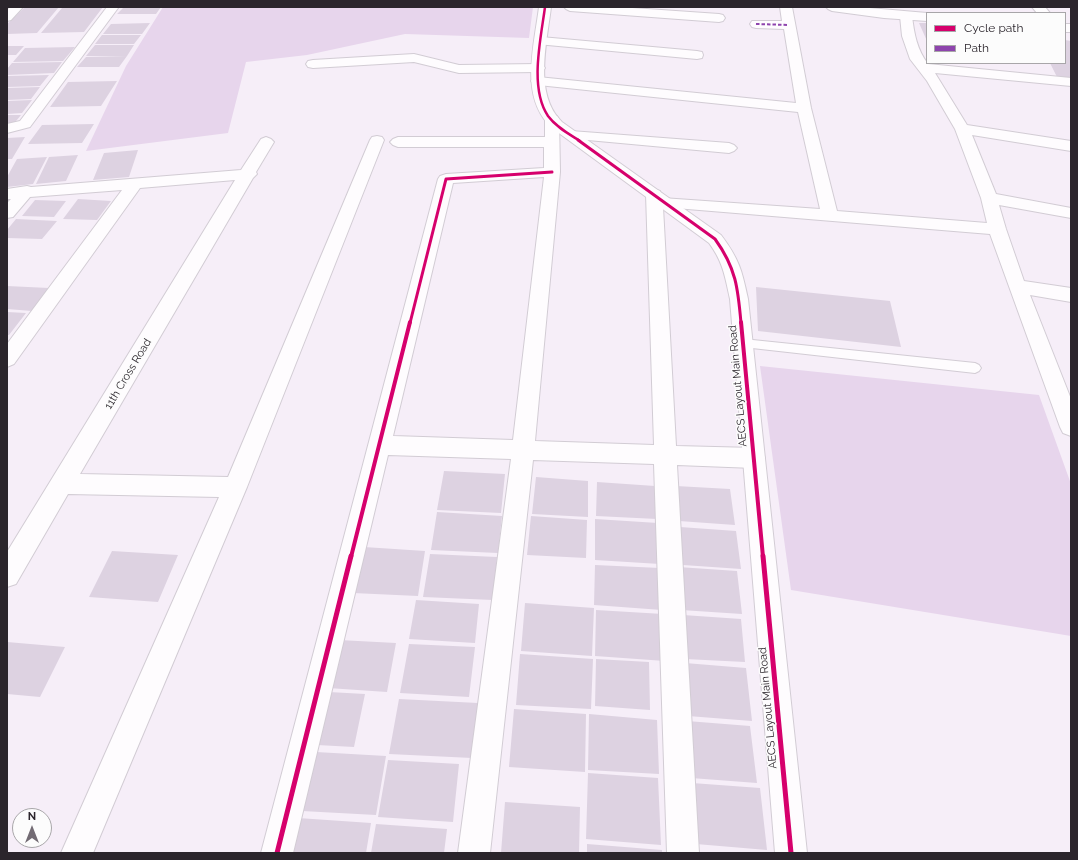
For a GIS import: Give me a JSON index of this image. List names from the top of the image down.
{
  "streets": {
    "street": ["11th Cross Road", "AECS Layout Main Road"]
  },
  "legend": ["Cycle path", "Path"],
  "north": "top"
}
